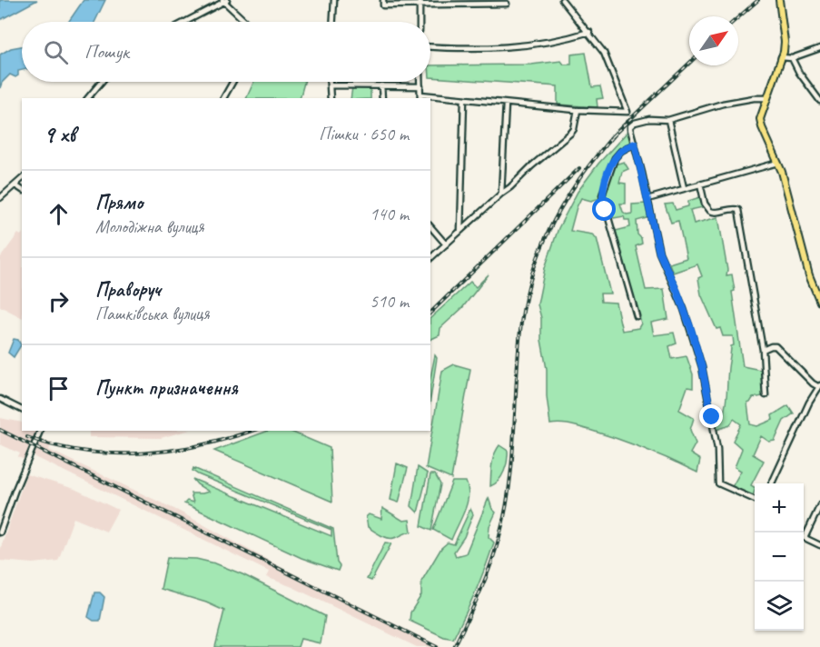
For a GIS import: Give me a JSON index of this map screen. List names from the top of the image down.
{
  "north": "top right",
  "page": {
    "search": "Пошук",
    "heading": ["9 хв", "Пішки · 650 m"],
    "list": [
      ["Прямо", "Молодіжна вулиця", "140 m"],
      ["Праворуч", "Пашківська вулиця", "510 m"],
      "Пункт призначення"
    ],
    "map_buttons": ["+", "−"]
  }
}
